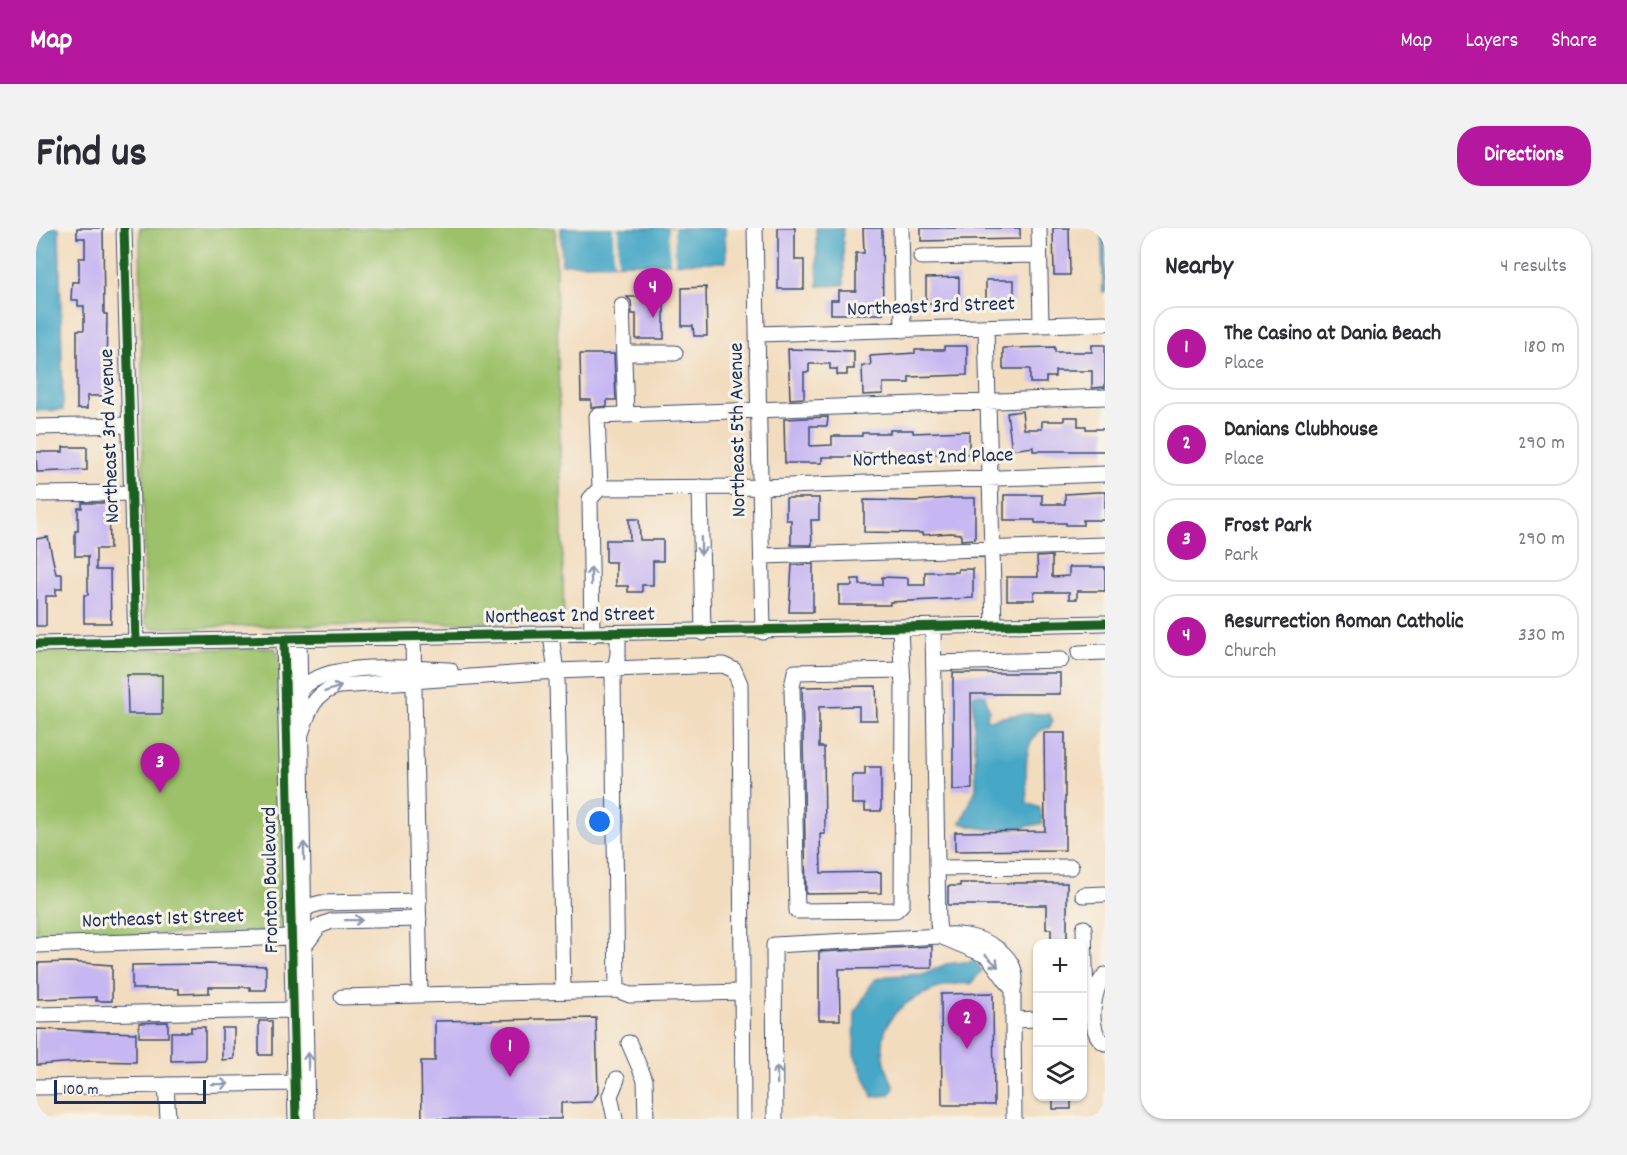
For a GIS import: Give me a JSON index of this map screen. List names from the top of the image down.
{
  "streets": {
    "street": [
      "Northeast 3rd Street",
      "Northeast 5th Avenue",
      "Northeast 3rd Avenue",
      "Northeast 2nd Place",
      "Northeast 2nd Street",
      "Fronton Boulevard",
      "Northeast 1st Street"
    ]
  },
  "crossings": [
    ["Northeast 3rd Street", "Northeast 5th Avenue"],
    ["Northeast 5th Avenue", "Northeast 2nd Place"],
    ["Northeast 5th Avenue", "Northeast 2nd Street"],
    ["Northeast 3rd Avenue", "Northeast 2nd Street"],
    ["Northeast 2nd Street", "Fronton Boulevard"],
    ["Fronton Boulevard", "Northeast 1st Street"]
  ],
  "scale_bar": "100 m",
  "page": {
    "header": "Map",
    "nav": ["Map", "Layers", "Share"],
    "title": "Find us",
    "buttons": "Directions",
    "heading": ["Nearby", "4 results"],
    "pins": [
      "4",
      "3",
      "2",
      "1"
    ],
    "list": [
      {
        "mark": "1",
        "name": "The Casino at Dania Beach",
        "note": "Place",
        "value": "180 m"
      },
      {
        "mark": "2",
        "name": "Danians Clubhouse",
        "note": "Place",
        "value": "290 m"
      },
      {
        "mark": "3",
        "name": "Frost Park",
        "note": "Park",
        "value": "290 m"
      },
      {
        "mark": "4",
        "name": "Resurrection Roman Catholic",
        "note": "Church",
        "value": "330 m"
      }
    ],
    "map_buttons": ["+", "−"],
    "scale": "100 m"
  }
}
